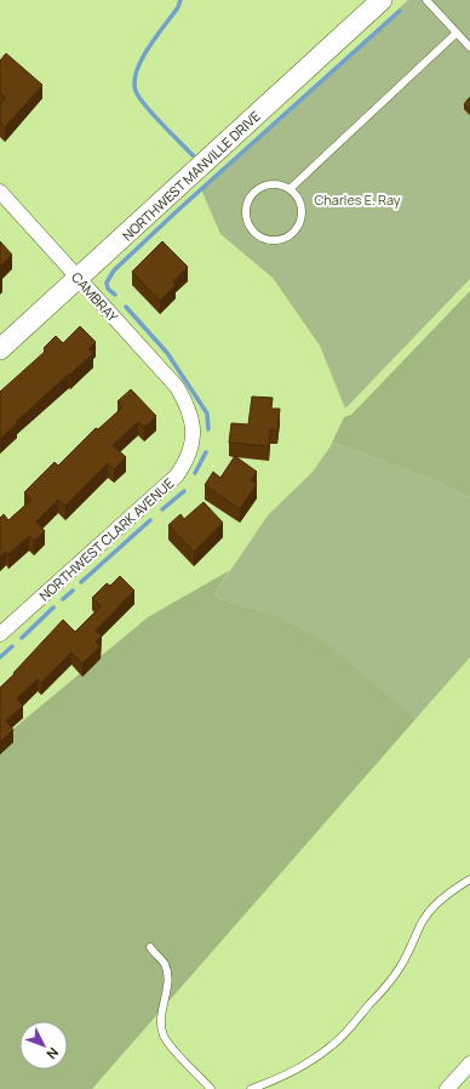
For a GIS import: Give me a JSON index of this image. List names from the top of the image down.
{
  "streets": {
    "street": ["NORTHWEST MANVILLE DRIVE", "CAMBRAY", "NORTHWEST CLARK AVENUE"]
  },
  "crossings": [
    ["NORTHWEST MANVILLE DRIVE", "CAMBRAY"],
    ["CAMBRAY", "NORTHWEST CLARK AVENUE"]
  ],
  "parks": ["Charles E. Ray"],
  "north": "bottom right"
}
